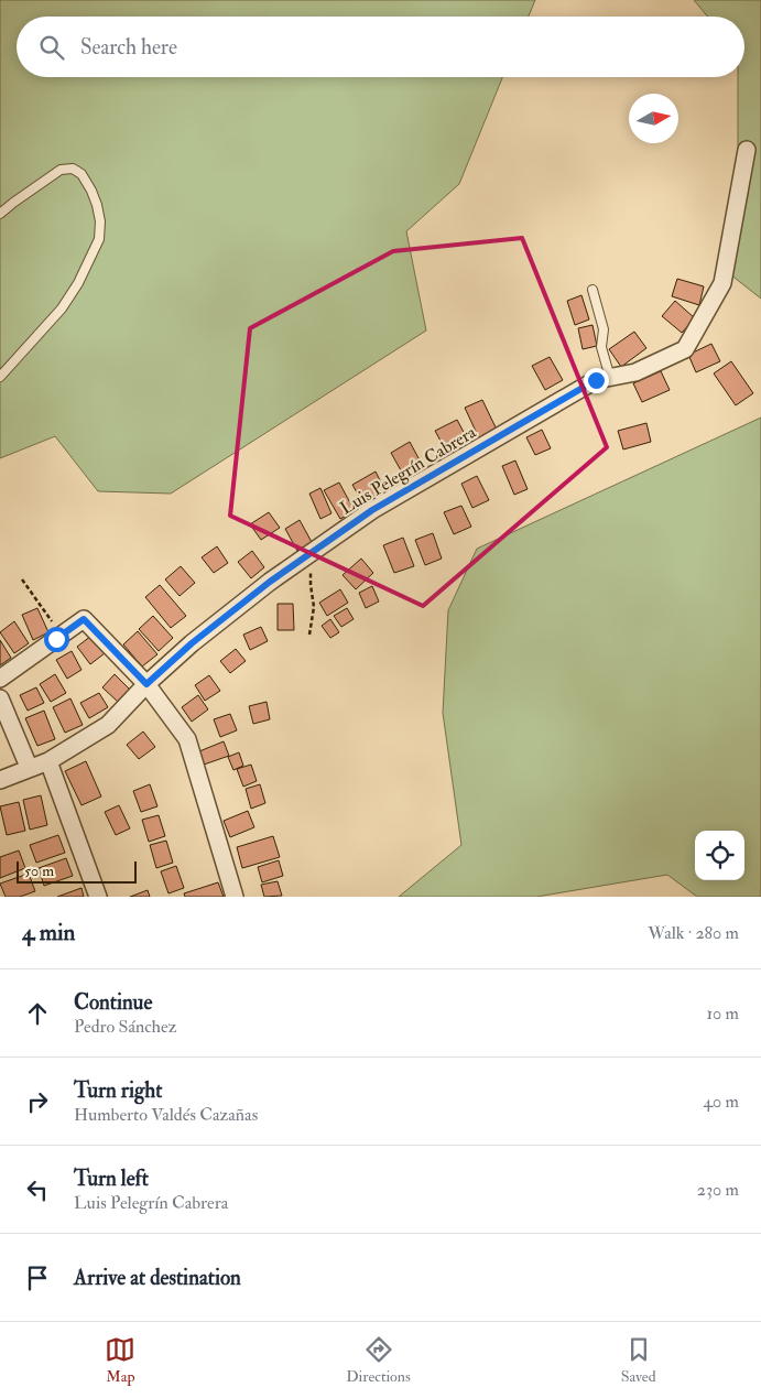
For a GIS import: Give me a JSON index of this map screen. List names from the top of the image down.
{
  "streets": {
    "street": ["Luis Pelegrín Cabrera"]
  },
  "scale_bar": "50 m",
  "north": "right",
  "page": {
    "search": "Search here",
    "scale": "50 m",
    "heading": ["4 min", "Walk · 280 m"],
    "list": [
      ["Continue", "Pedro Sánchez", "10 m"],
      ["Turn right", "Humberto Valdés Cazañas", "40 m"],
      ["Turn left", "Luis Pelegrín Cabrera", "230 m"],
      "Arrive at destination"
    ],
    "nav": ["Map", "Directions", "Saved"]
  }
}
